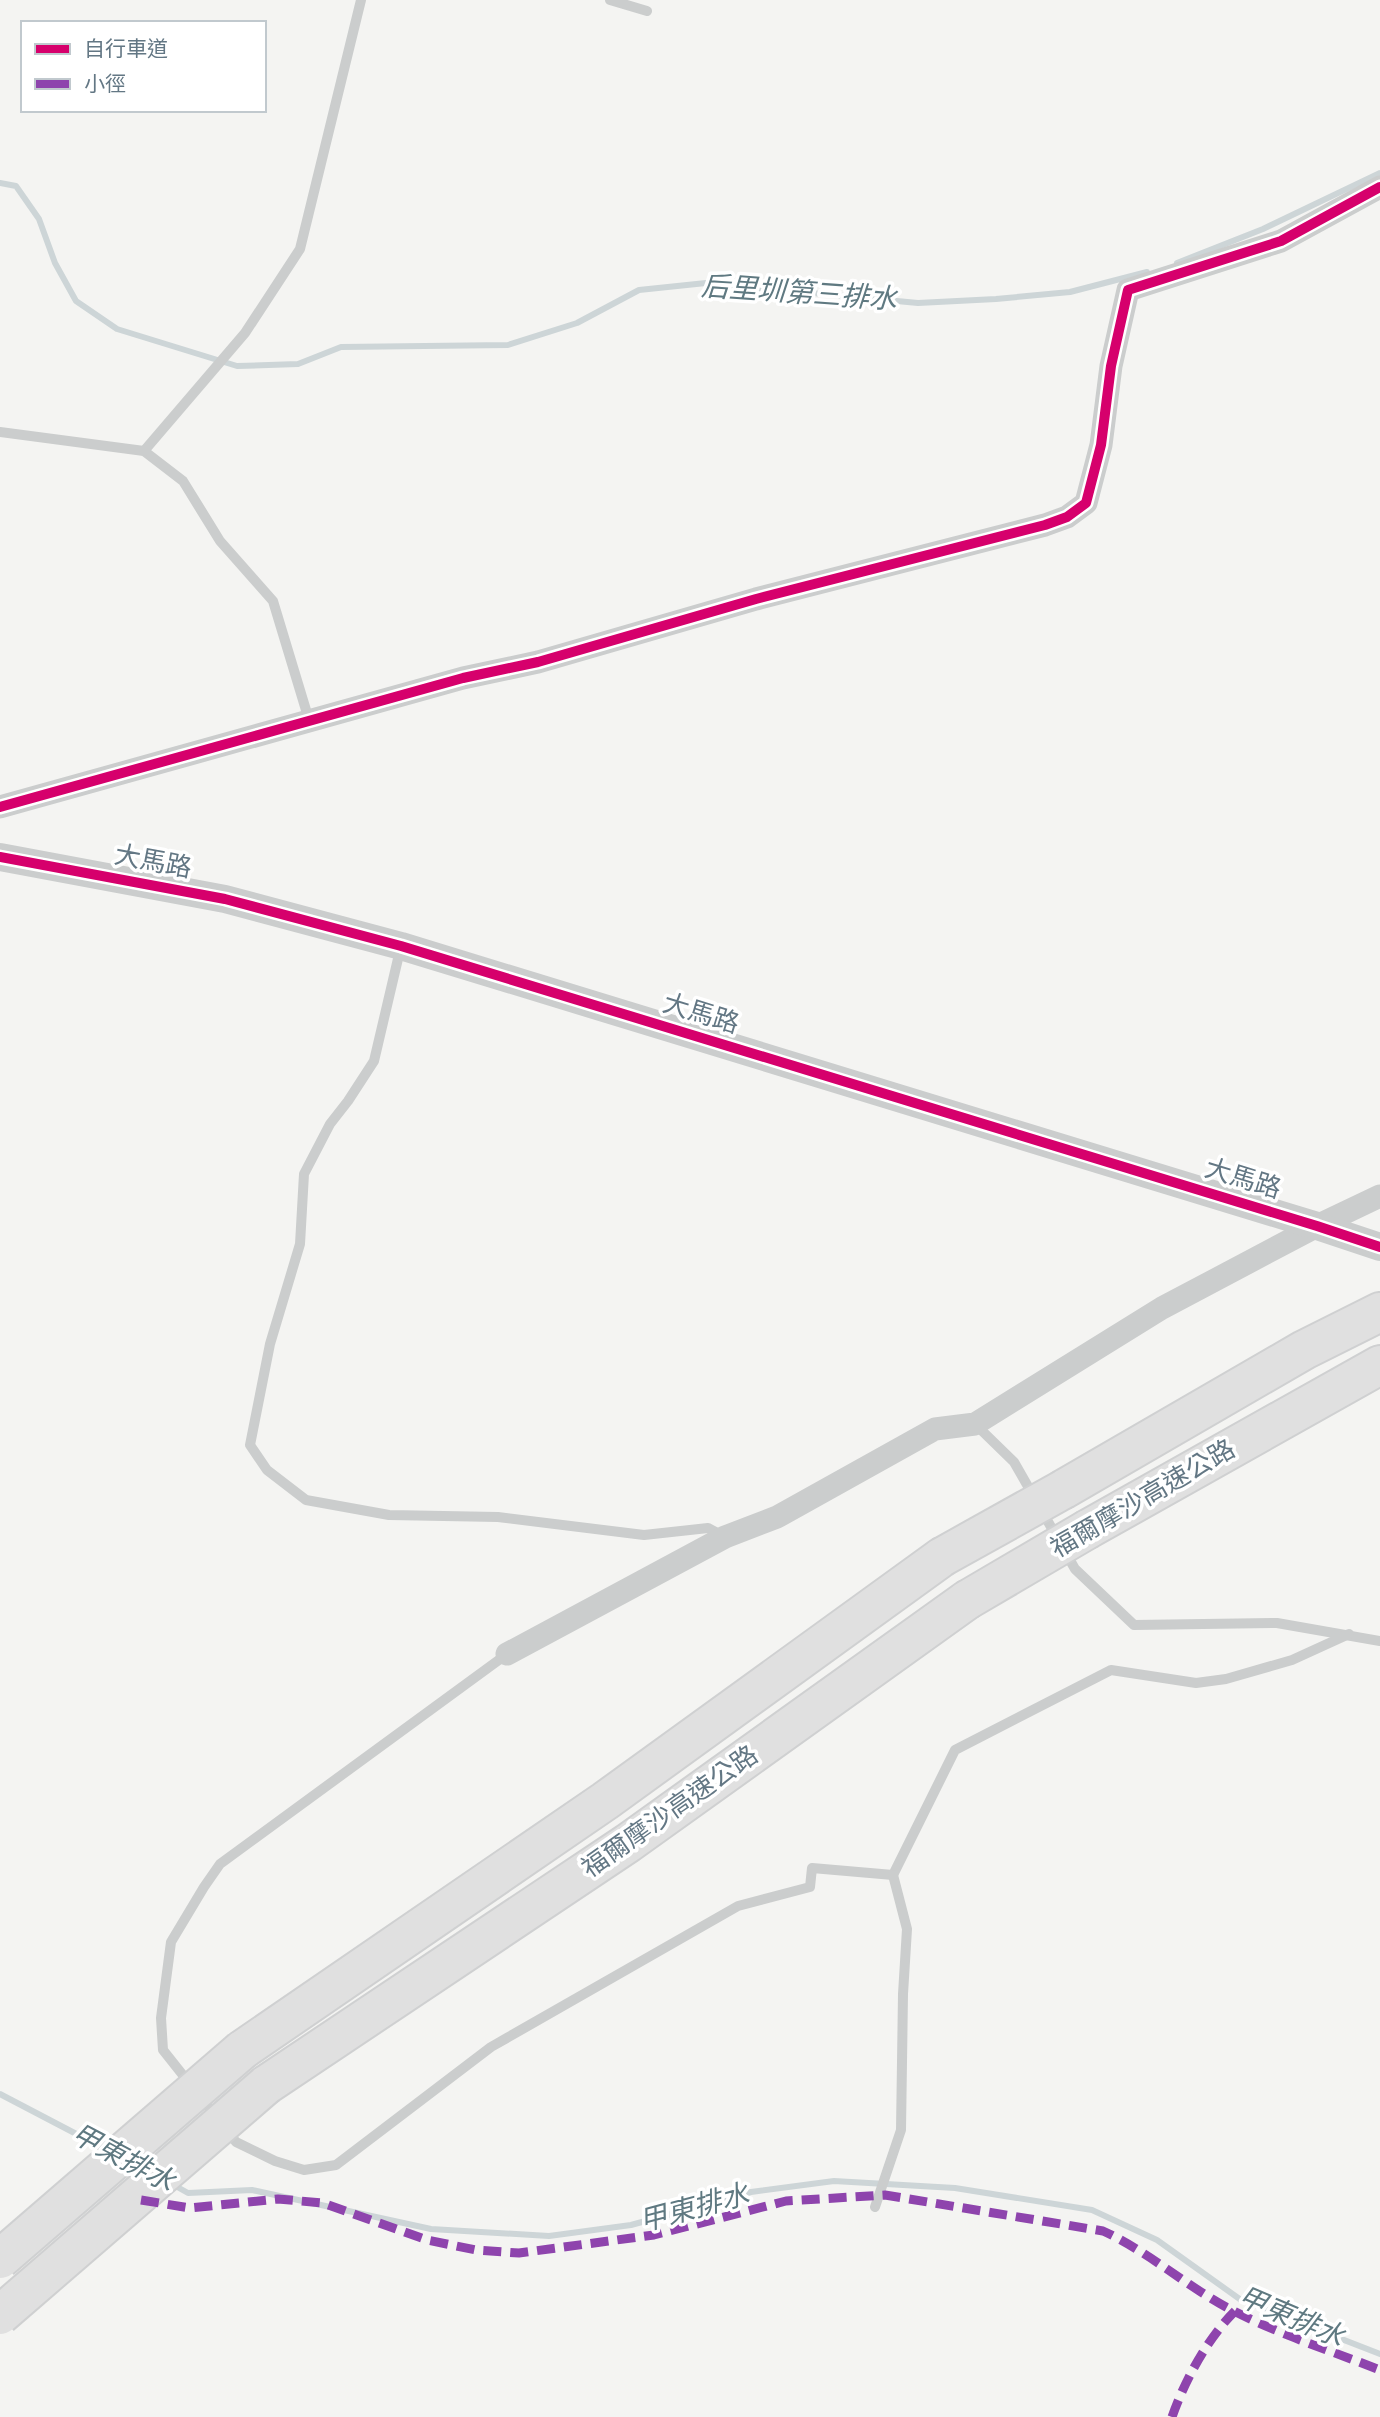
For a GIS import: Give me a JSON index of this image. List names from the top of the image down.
{
  "streets": {
    "highway": ["福爾摩沙高速公路"],
    "street": ["大馬路"]
  },
  "water": ["后里圳第三排水", "甲東排水"],
  "legend": ["自行車道", "小徑"]
}
